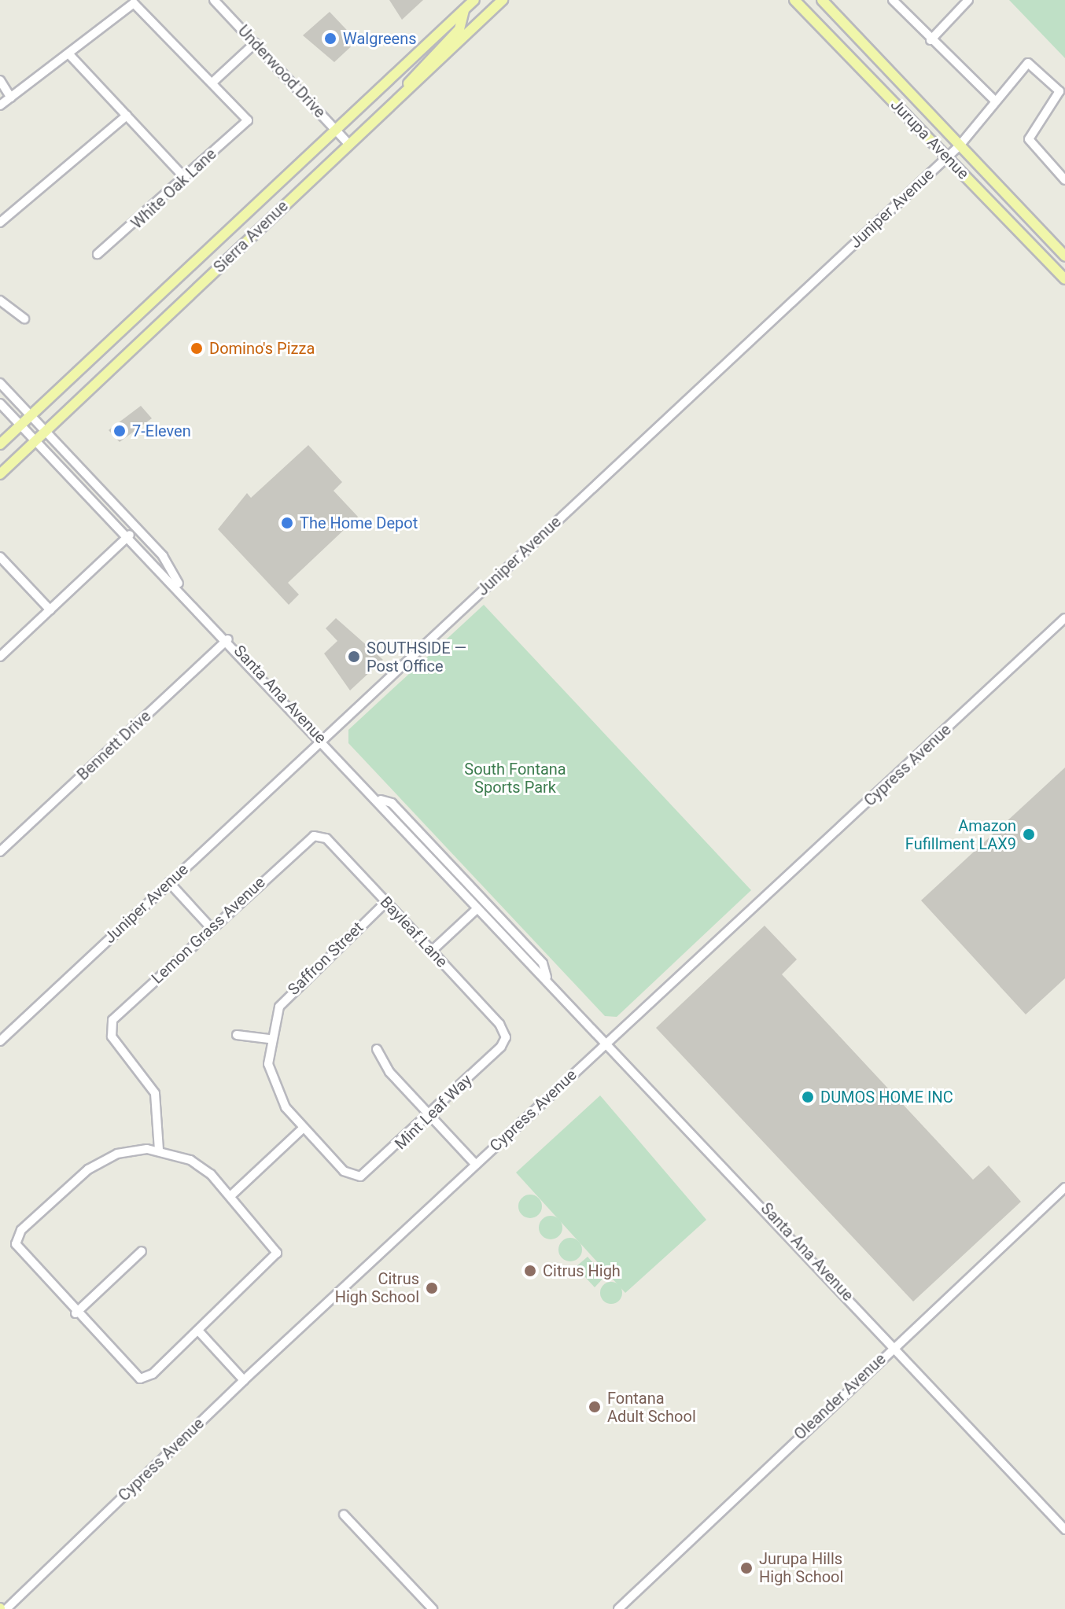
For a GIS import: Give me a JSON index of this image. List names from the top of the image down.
{
  "streets": {
    "main road": ["Jurupa Avenue", "Sierra Avenue"],
    "street": [
      "Underwood Drive",
      "White Oak Lane",
      "Juniper Avenue",
      "Santa Ana Avenue",
      "Bennett Drive",
      "Cypress Avenue",
      "Lemon Grass Avenue",
      "Bayleaf Lane",
      "Saffron Street",
      "Mint Leaf Way",
      "Oleander Avenue"
    ]
  },
  "crossings": [
    ["Underwood Drive", "Sierra Avenue"],
    ["Jurupa Avenue", "Juniper Avenue"],
    ["Juniper Avenue", "Santa Ana Avenue"],
    ["Sierra Avenue", "Santa Ana Avenue"],
    ["Santa Ana Avenue", "Bennett Drive"],
    ["Santa Ana Avenue", "Cypress Avenue"],
    ["Santa Ana Avenue", "Oleander Avenue"],
    ["Lemon Grass Avenue", "Bayleaf Lane"],
    ["Bayleaf Lane", "Saffron Street"],
    ["Bayleaf Lane", "Mint Leaf Way"],
    ["Saffron Street", "Mint Leaf Way"]
  ],
  "parks": ["South Fontana Sports Park"],
  "places": [
    "Walgreens",
    "Domino's Pizza",
    "7-Eleven",
    "The Home Depot",
    "SOUTHSIDE — Post Office",
    "Amazon Fufillment LAX9",
    "DUMOS HOME INC",
    "Citrus High",
    "Citrus High School",
    "Fontana Adult School",
    "Jurupa Hills High School"
  ]
}
